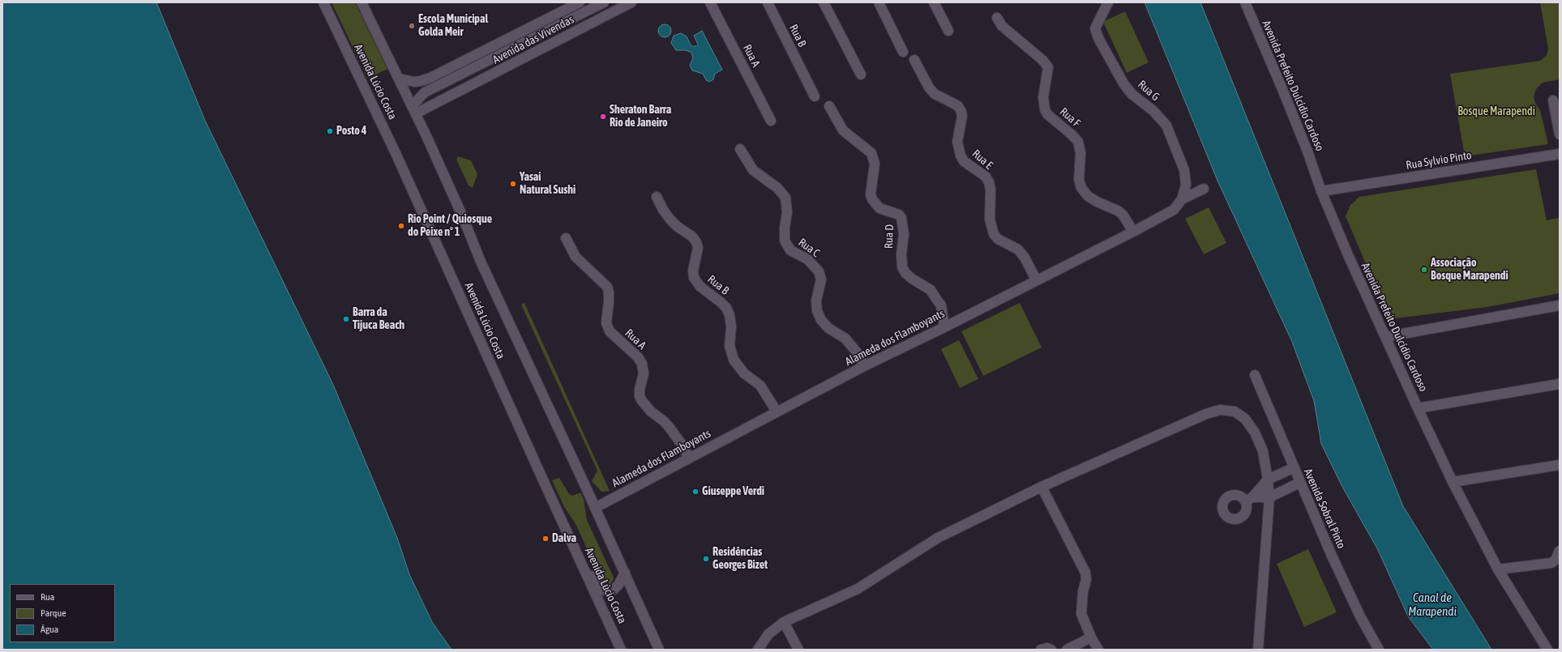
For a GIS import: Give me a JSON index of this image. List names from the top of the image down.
{
  "streets": {
    "street": [
      "Rua B",
      "Avenida das Vivendas",
      "Rua A",
      "Avenida Lúcio Costa",
      "Avenida Prefeito Dulcídio Cardoso",
      "Rua G",
      "Rua F",
      "Rua E",
      "Rua Sylvio Pinto",
      "Rua D",
      "Rua C",
      "Alameda dos Flamboyants",
      "Avenida Sobral Pinto"
    ]
  },
  "crossings": [
    ["Rua B", "Alameda dos Flamboyants"],
    ["Avenida das Vivendas", "Avenida Lúcio Costa"],
    ["Rua A", "Alameda dos Flamboyants"],
    ["Avenida Lúcio Costa", "Alameda dos Flamboyants"],
    ["Avenida Prefeito Dulcídio Cardoso", "Rua Sylvio Pinto"],
    ["Rua G", "Alameda dos Flamboyants"],
    ["Rua F", "Alameda dos Flamboyants"],
    ["Rua E", "Alameda dos Flamboyants"],
    ["Rua D", "Alameda dos Flamboyants"],
    ["Rua C", "Alameda dos Flamboyants"]
  ],
  "water": ["Canal de Marapendi"],
  "parks": ["Bosque Marapendi"],
  "places": [
    "Escola Municipal Golda Meir",
    "Sheraton Barra Rio de Janeiro",
    "Posto 4",
    "Yasai Natural Sushi",
    "Rio Point / Quiosque do Peixe n° 1",
    "Associação Bosque Marapendi",
    "Barra da Tijuca Beach",
    "Giuseppe Verdi",
    "Dalva",
    "Residências Georges Bizet"
  ],
  "legend": ["Rua", "Parque", "Água"]
}
